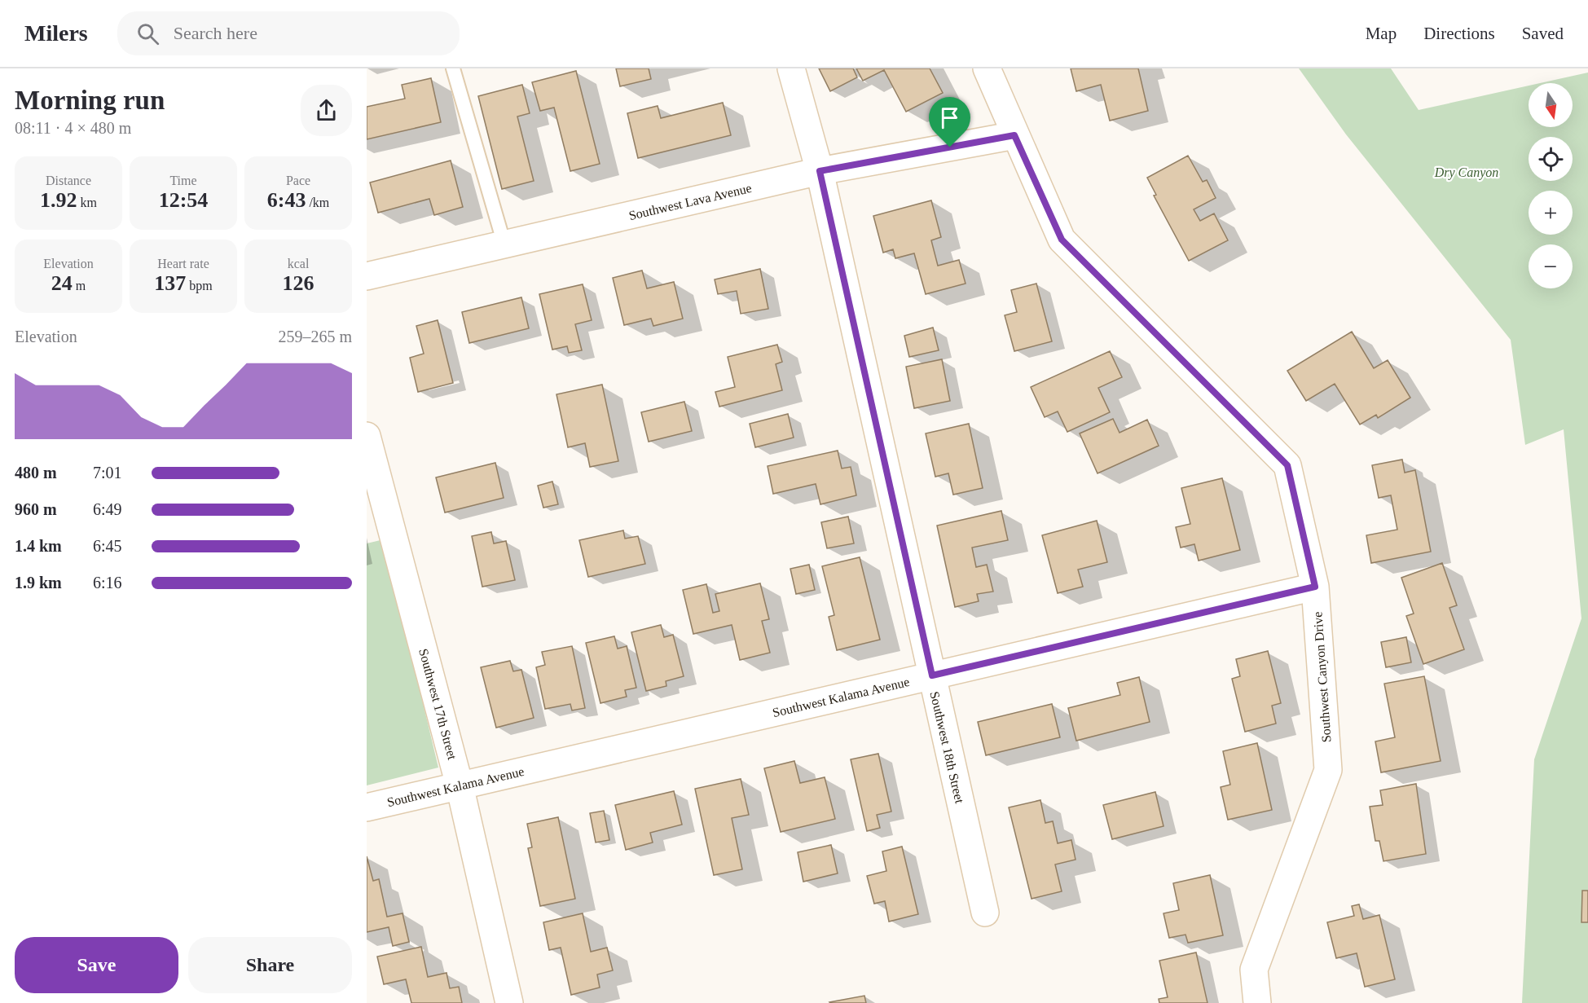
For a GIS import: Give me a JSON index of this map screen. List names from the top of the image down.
{
  "streets": {
    "street": [
      "Southwest Lava Avenue",
      "Southwest Canyon Drive",
      "Southwest Kalama Avenue",
      "Southwest 17th Street",
      "Southwest 18th Street"
    ]
  },
  "crossings": [
    ["Southwest Lava Avenue", "Southwest Canyon Drive"],
    ["Southwest Lava Avenue", "Southwest 18th Street"],
    ["Southwest Canyon Drive", "Southwest Kalama Avenue"],
    ["Southwest Kalama Avenue", "Southwest 17th Street"],
    ["Southwest Kalama Avenue", "Southwest 18th Street"]
  ],
  "parks": ["Dry Canyon"],
  "north": "bottom",
  "page": {
    "header": "Milers",
    "search": "Search here",
    "nav": ["Map", "Directions", "Saved"],
    "heading": ["Morning run", "08:11 · 4 × 480 m"],
    "map_buttons": ["+", "−"],
    "stats": [
      ["Distance", "1.92 km"],
      ["Time", "12:54"],
      ["Pace", "6:43 /km"],
      ["Elevation", "24 m"],
      ["Heart rate", "137 bpm"],
      ["kcal", "126"]
    ],
    "chart": ["Elevation", "259–265 m"],
    "list": [
      {
        "name": "480 m",
        "note": "7:01"
      },
      {
        "name": "960 m",
        "note": "6:49"
      },
      {
        "name": "1.4 km",
        "note": "6:45"
      },
      {
        "name": "1.9 km",
        "note": "6:16"
      }
    ],
    "buttons": ["Save", "Share"]
  }
}
